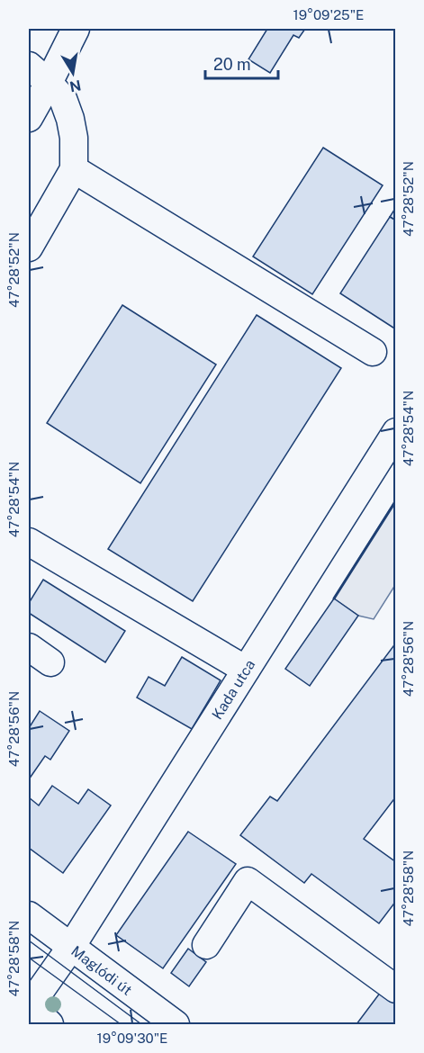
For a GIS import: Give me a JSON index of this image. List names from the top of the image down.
{
  "streets": {
    "street": ["Kada utca", "Maglódi út"]
  },
  "crossings": [
    ["Kada utca", "Maglódi út"]
  ],
  "scale_bar": "20 m",
  "north": "bottom",
  "coordinates": [
    "19°09'25\"E",
    "47°28'52\"N",
    "47°28'54\"N",
    "47°28'56\"N",
    "47°28'58\"N",
    "19°09'30\"E"
  ]
}
